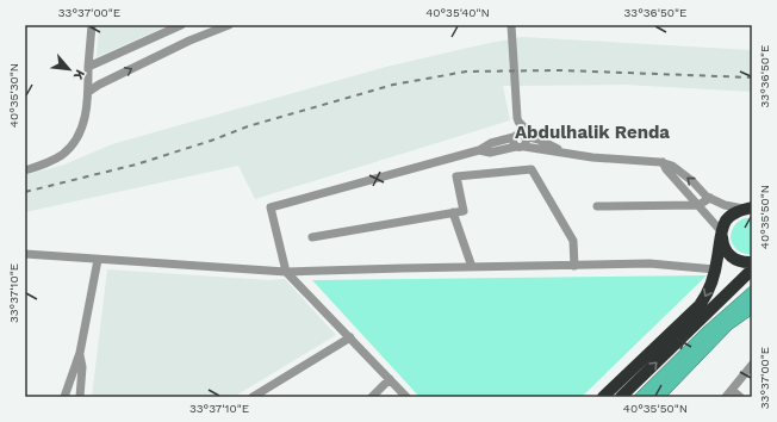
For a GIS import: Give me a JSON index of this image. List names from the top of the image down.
{
  "districts": ["Abdulhalik Renda"],
  "north": "bottom right",
  "coordinates": [
    "33°37'00\"E",
    "40°35'40\"N",
    "33°36'50\"E",
    "40°35'30\"N",
    "40°35'50\"N",
    "33°37'10\"E"
  ]
}
